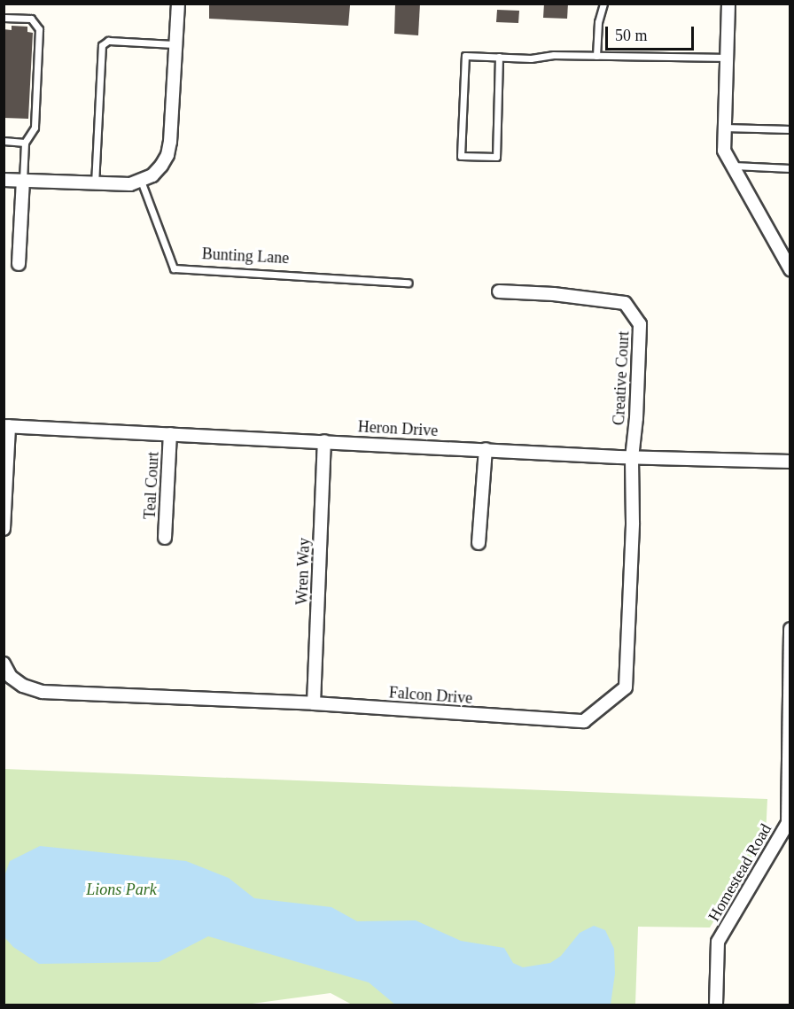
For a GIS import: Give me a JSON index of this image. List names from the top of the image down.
{
  "streets": {
    "street": [
      "Creative Court",
      "Heron Drive",
      "Teal Court",
      "Wren Way",
      "Falcon Drive",
      "Homestead Road"
    ],
    "lane": ["Bunting Lane"]
  },
  "crossings": [
    ["Creative Court", "Heron Drive"],
    ["Creative Court", "Falcon Drive"],
    ["Heron Drive", "Teal Court"],
    ["Heron Drive", "Wren Way"],
    ["Heron Drive", "Falcon Drive"],
    ["Wren Way", "Falcon Drive"]
  ],
  "parks": ["Lions Park"],
  "scale_bar": "50 m"
}
